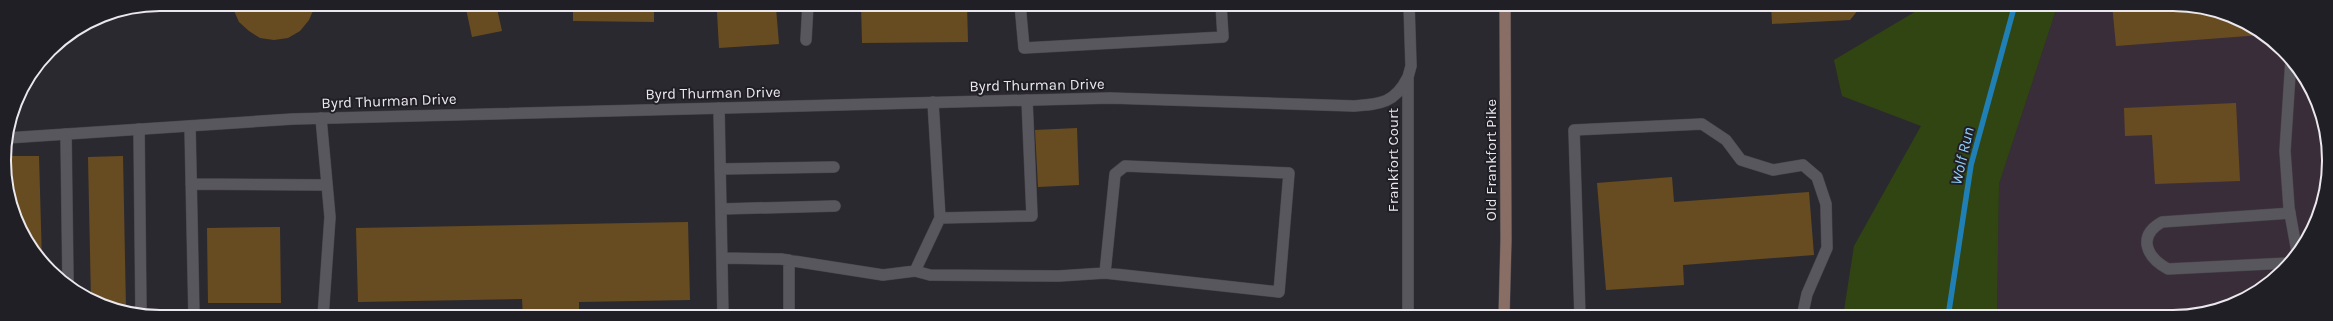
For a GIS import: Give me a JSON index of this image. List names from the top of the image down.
{
  "streets": {
    "main road": ["Old Frankfort Pike"],
    "street": ["Byrd Thurman Drive", "Frankfort Court"]
  },
  "crossings": [
    ["Byrd Thurman Drive", "Frankfort Court"]
  ],
  "water": ["Wolf Run"]
}
